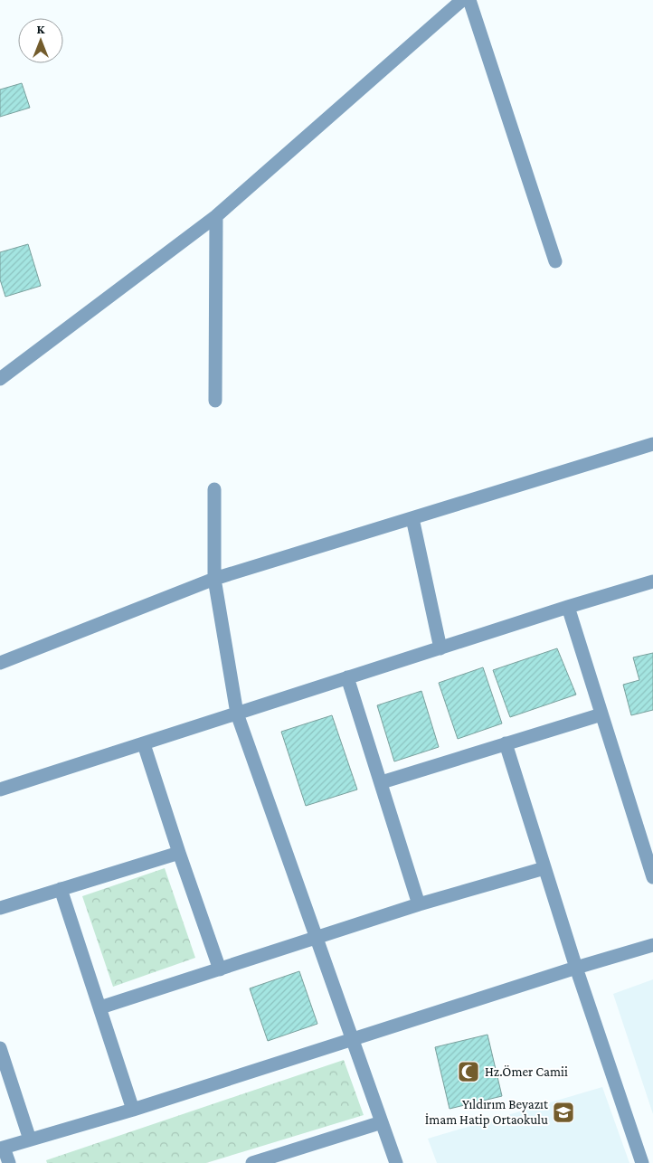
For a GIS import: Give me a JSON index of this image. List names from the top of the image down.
{
  "places": {
    "mosque": ["Hz.Ömer Camii"],
    "school or university": ["Yıldırım Beyazıt İmam Hatip Ortaokulu"]
  },
  "north": "top"
}
